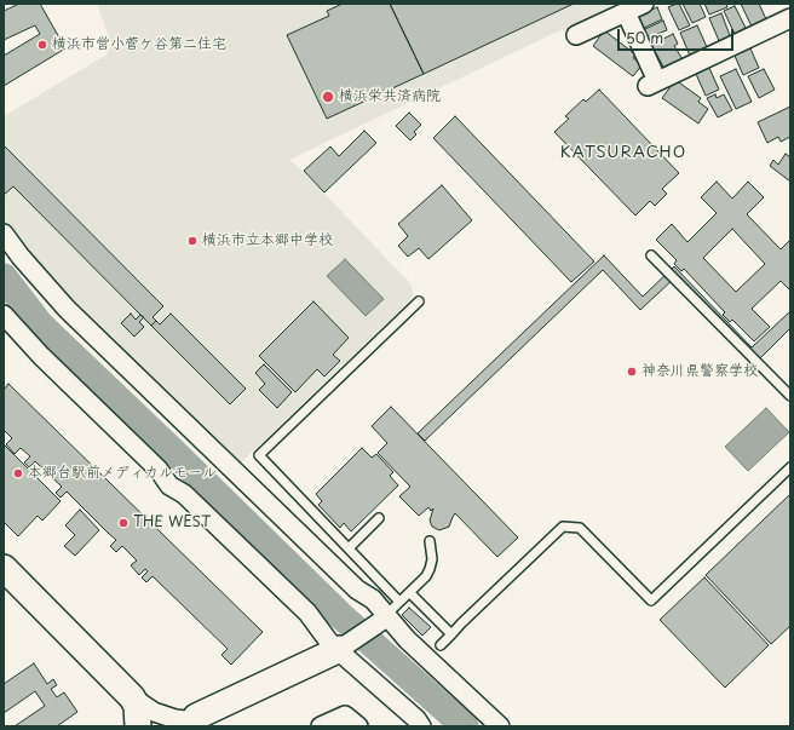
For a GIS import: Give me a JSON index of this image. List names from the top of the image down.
{
  "districts": ["KATSURACHO"],
  "places": [
    "横浜市営小菅ケ谷第二住宅",
    "横浜栄共済病院",
    "横浜市立本郷中学校",
    "神奈川県警察学校",
    "本郷台駅前メディカルモール",
    "THE WEST"
  ],
  "scale_bar": "50 m"
}
